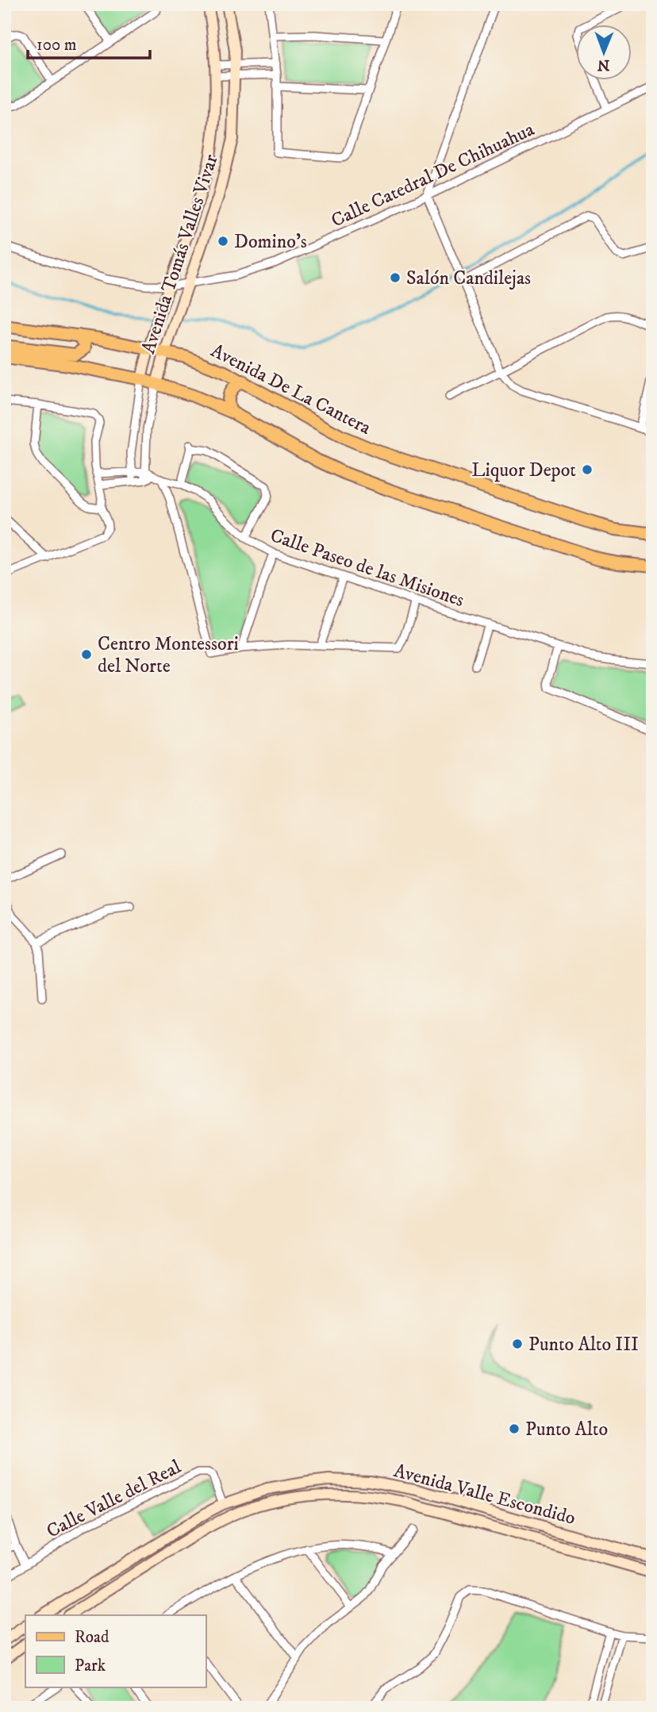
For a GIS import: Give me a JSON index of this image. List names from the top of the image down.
{
  "streets": {
    "main road": ["Avenida De La Cantera"],
    "street": [
      "Calle Catedral De Chihuahua",
      "Avenida Tomás Valles Vivar",
      "Calle Paseo de las Misiones",
      "Avenida Valle Escondido",
      "Calle Valle del Real"
    ]
  },
  "crossings": [
    ["Calle Catedral De Chihuahua", "Avenida Tomás Valles Vivar"],
    ["Avenida Tomás Valles Vivar", "Avenida De La Cantera"],
    ["Avenida Tomás Valles Vivar", "Calle Paseo de las Misiones"],
    ["Avenida Valle Escondido", "Calle Valle del Real"]
  ],
  "places": [
    "Domino's",
    "Salón Candilejas",
    "Liquor Depot",
    "Centro Montessori del Norte",
    "Punto Alto III",
    "Punto Alto"
  ],
  "legend": ["Road", "Park"],
  "scale_bar": "100 m",
  "north": "bottom"
}
